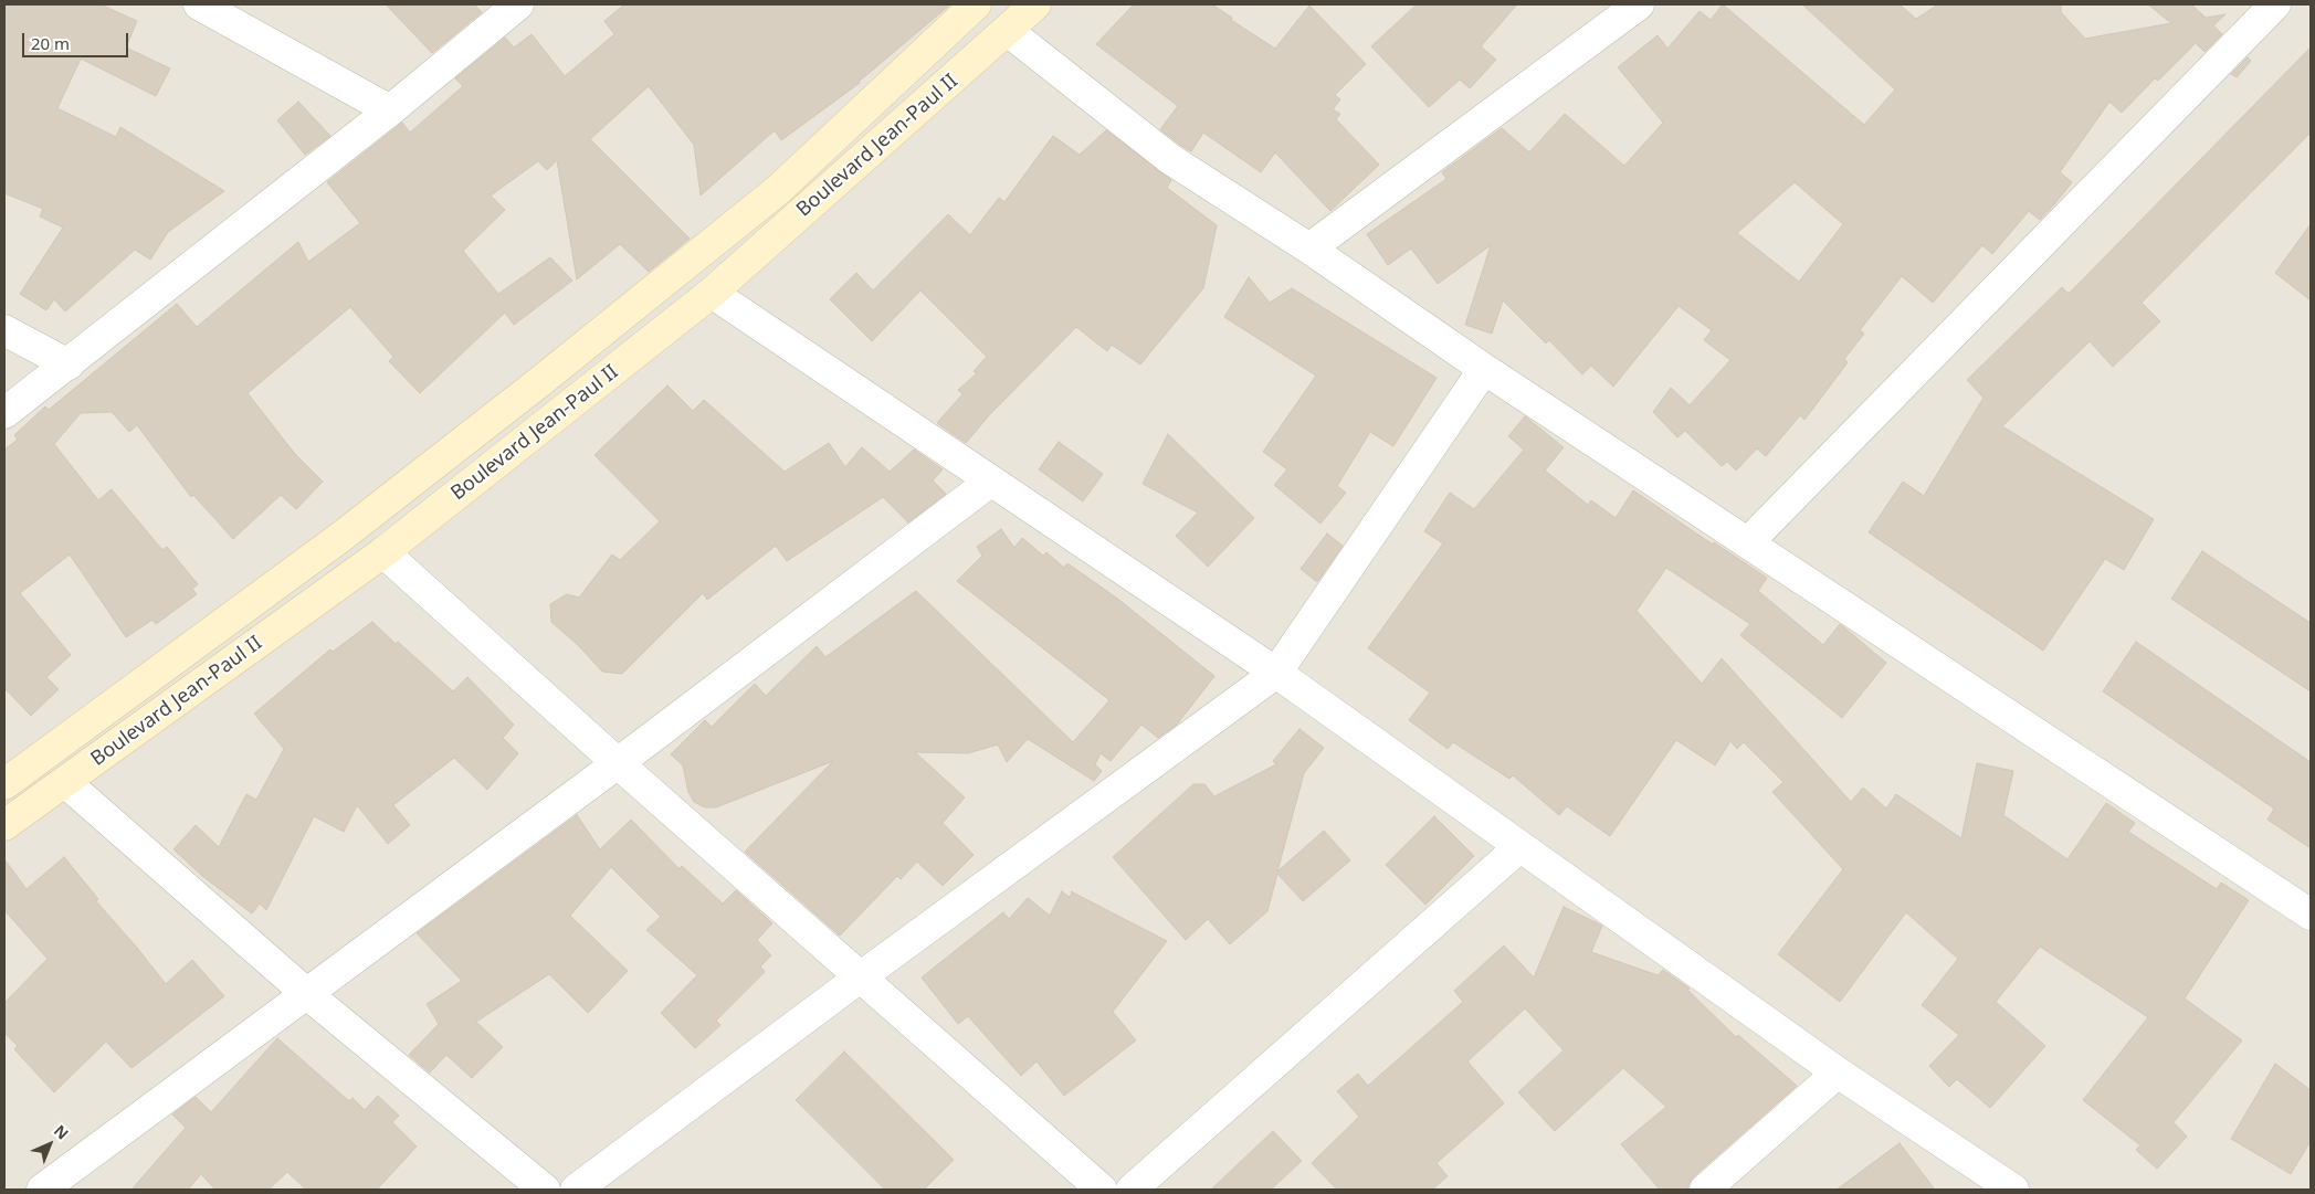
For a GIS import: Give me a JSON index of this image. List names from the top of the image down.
{
  "streets": {
    "main road": ["Boulevard Jean-Paul II"]
  },
  "scale_bar": "20 m",
  "north": "top right"
}
